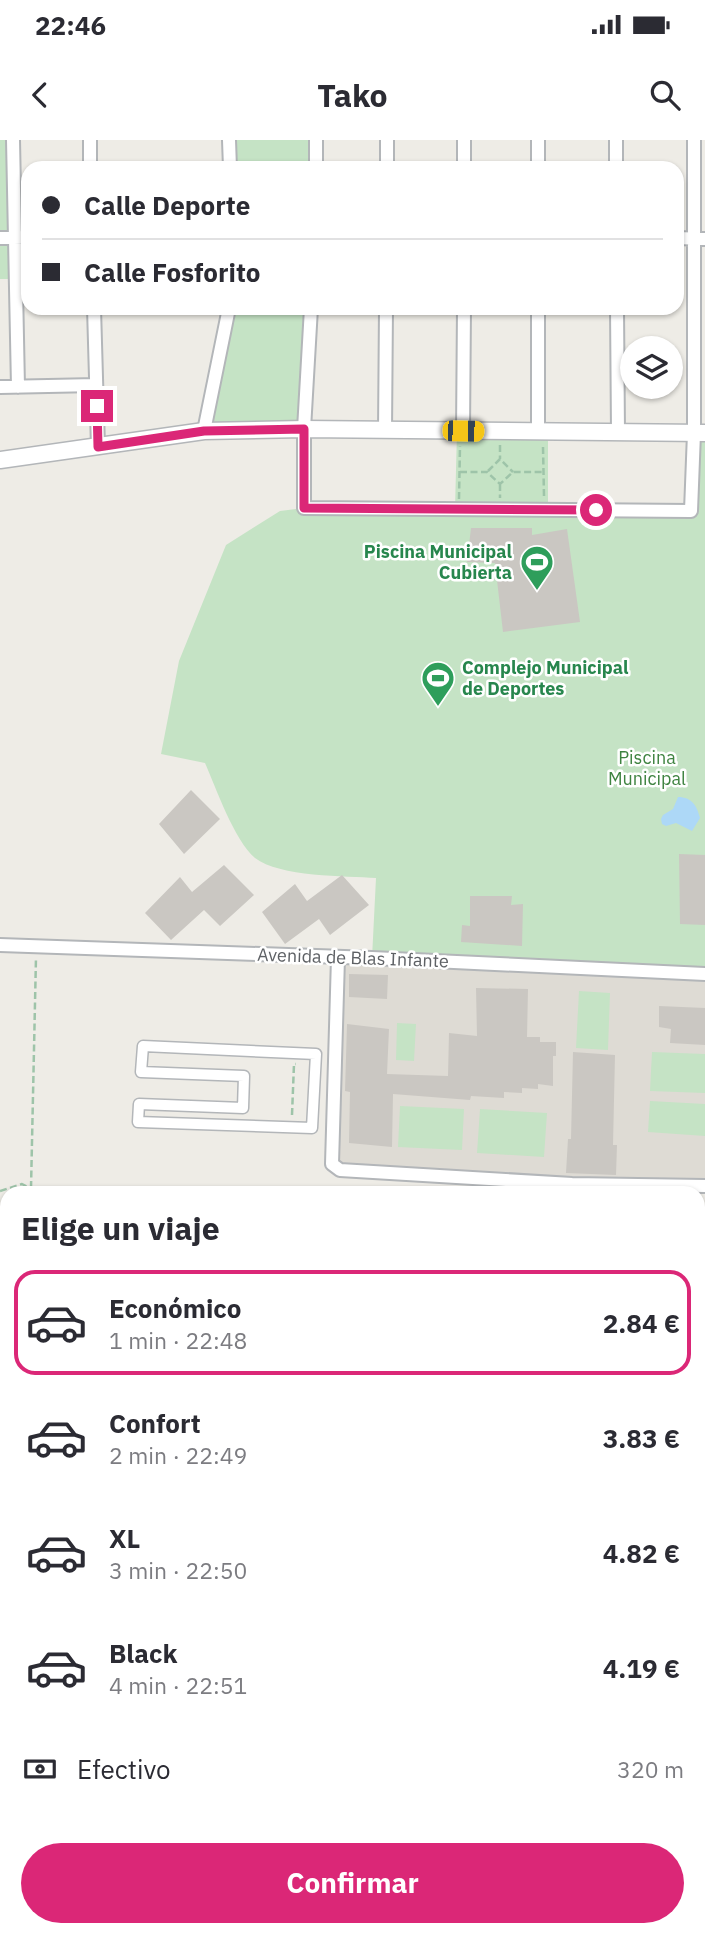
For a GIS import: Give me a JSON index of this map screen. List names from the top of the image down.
{
  "streets": {
    "street": ["Avenida de Blas Infante"]
  },
  "parks": ["Piscina Municipal"],
  "places": {
    "sports": ["Piscina Municipal Cubierta", "Complejo Municipal de Deportes"]
  },
  "page": {
    "status": "22:46",
    "header": "Tako",
    "banner": ["Calle Deporte", "Calle Fosforito"],
    "heading": "Elige un viaje",
    "list": [
      {
        "name": "Económico",
        "note": "1 min · 22:48",
        "value": "2.84 €"
      },
      {
        "name": "Confort",
        "note": "2 min · 22:49",
        "value": "3.83 €"
      },
      {
        "name": "XL",
        "note": "3 min · 22:50",
        "value": "4.82 €"
      },
      {
        "name": "Black",
        "note": "4 min · 22:51",
        "value": "4.19 €"
      }
    ],
    "pay": ["Efectivo", "320 m"],
    "buttons": "Confirmar"
  }
}
